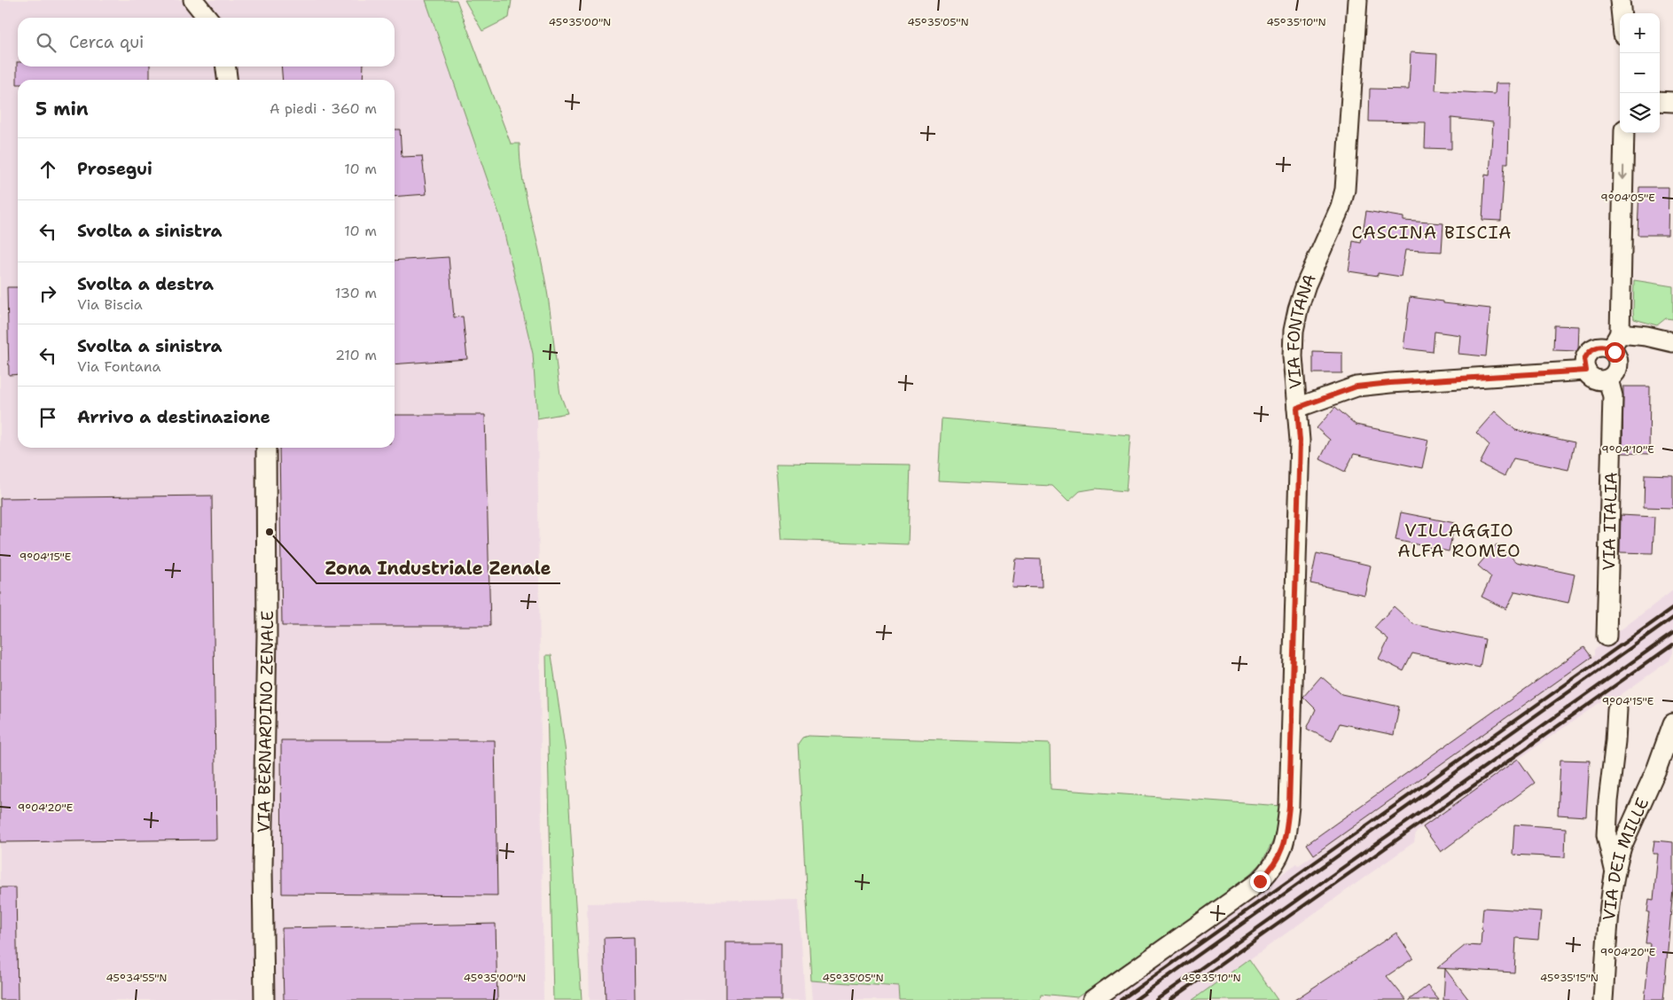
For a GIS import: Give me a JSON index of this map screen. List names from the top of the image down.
{
  "streets": {
    "street": [
      "VIA FONTANA",
      "VIA ITALIA",
      "VIA BERNARDINO ZENALE",
      "VIA DEI MILLE"
    ]
  },
  "districts": ["CASCINA BISCIA", "VILLAGGIO ALFA ROMEO"],
  "places": ["Zona Industriale Zenale"],
  "page": {
    "map_buttons": ["+", "−"],
    "search": "Cerca qui",
    "heading": ["5 min", "A piedi · 360 m"],
    "list": [
      ["Prosegui", "10 m"],
      ["Svolta a sinistra", "10 m"],
      ["Svolta a destra", "Via Biscia", "130 m"],
      ["Svolta a sinistra", "Via Fontana", "210 m"],
      "Arrivo a destinazione"
    ]
  },
  "coordinates": [
    "45°35'00\"N",
    "45°35'05\"N",
    "45°35'10\"N",
    "9°04'05\"E",
    "9°04'10\"E",
    "9°04'15\"E",
    "9°04'20\"E",
    "45°34'55\"N",
    "45°35'15\"N"
  ]
}
